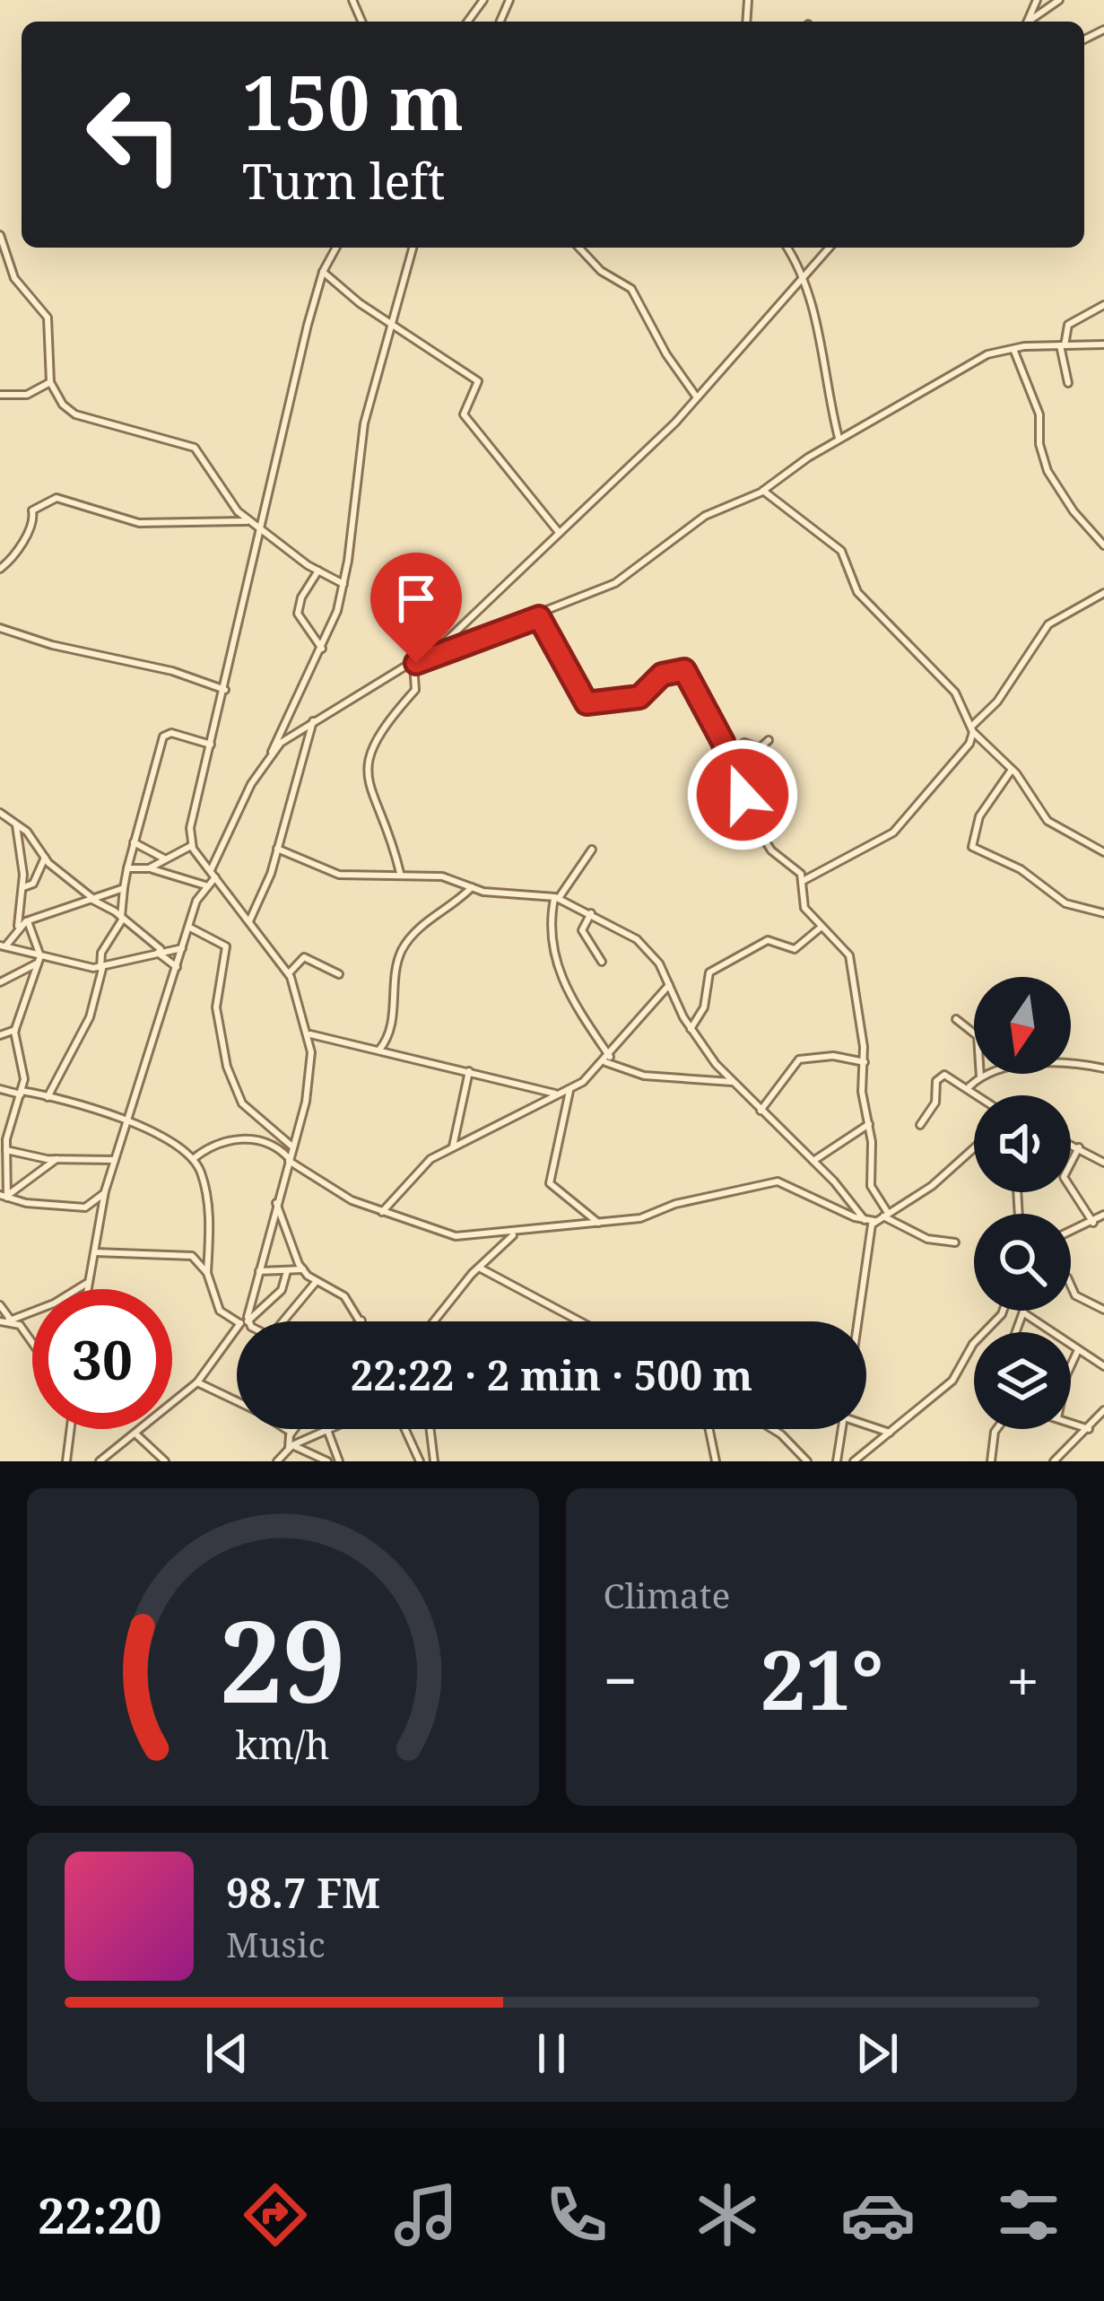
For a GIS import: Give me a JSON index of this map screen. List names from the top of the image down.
{
  "north": "bottom",
  "page": {
    "turn": ["150 m", "Turn left"],
    "limit": "30",
    "trip": "22:22 · 2 min · 500 m",
    "tile": "Climate",
    "heat": ["−", "21°", "+"],
    "song": ["98.7 FM", "Music"],
    "tabs": "22:20",
    "gauge": ["29", "km/h"]
  }
}
